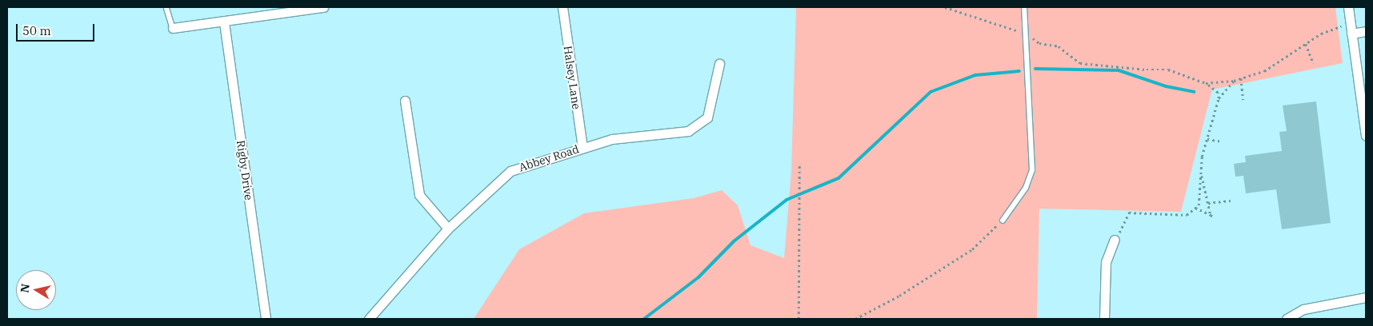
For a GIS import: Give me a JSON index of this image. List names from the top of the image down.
{
  "streets": {
    "street": ["Halsey Lane", "Abbey Road", "Rigby Drive"]
  },
  "crossings": [
    ["Halsey Lane", "Abbey Road"]
  ],
  "scale_bar": "50 m",
  "north": "left"
}
